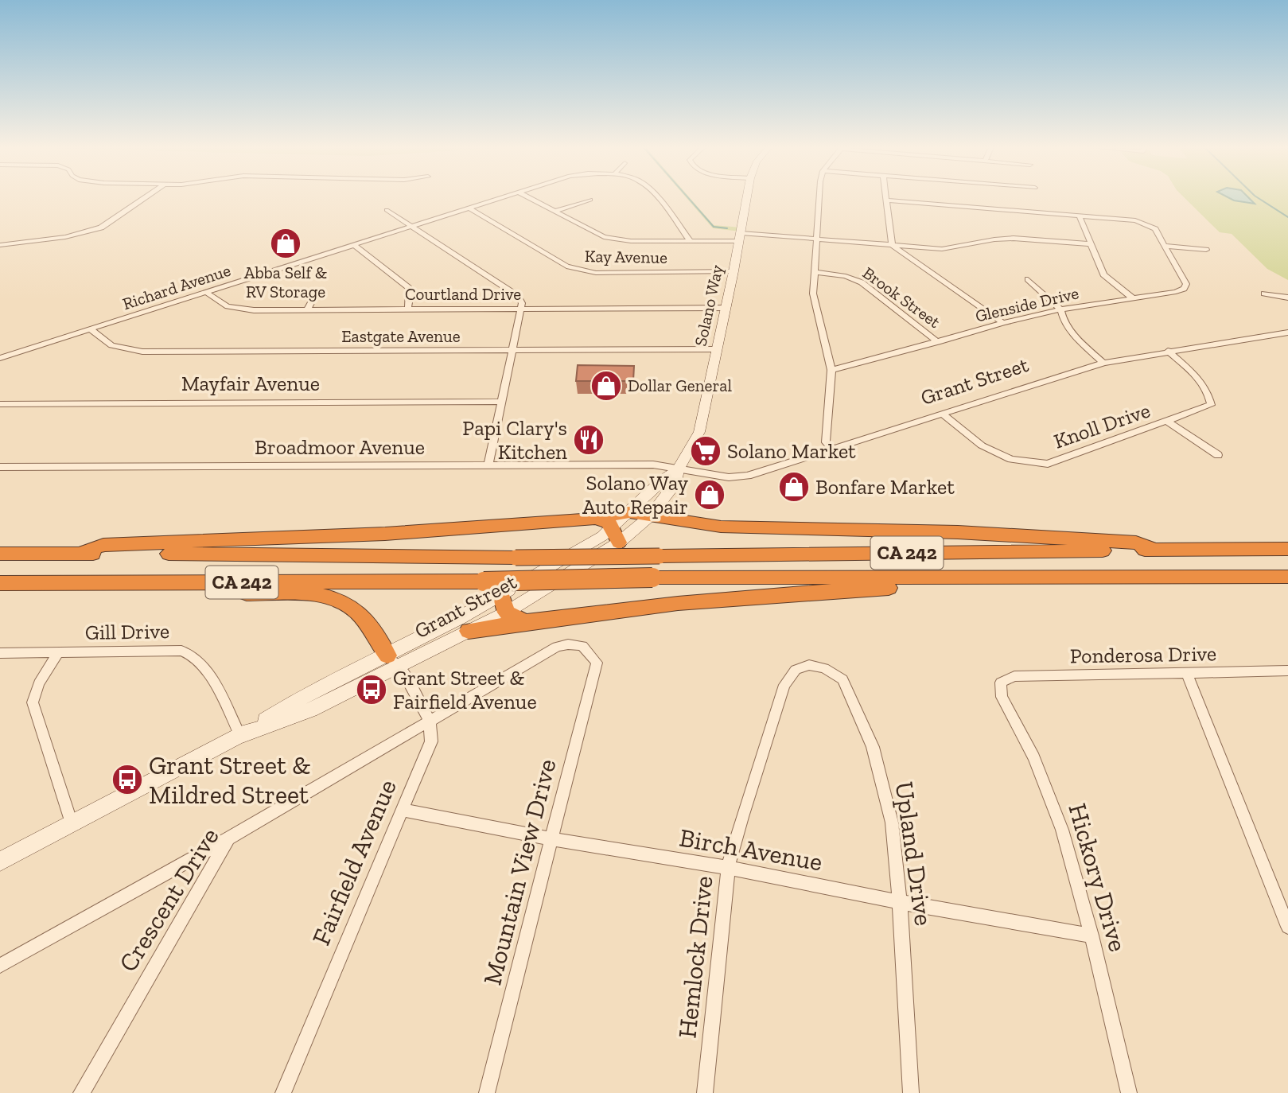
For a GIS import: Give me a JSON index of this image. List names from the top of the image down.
{
  "streets": {
    "highway": ["CA 242"],
    "street": [
      "Kay Avenue",
      "Richard Avenue",
      "Courtland Drive",
      "Brook Street",
      "Glenside Drive",
      "Solano Way",
      "Eastgate Avenue",
      "Grant Street",
      "Mayfair Avenue",
      "Knoll Drive",
      "Broadmoor Avenue",
      "Gill Drive",
      "Ponderosa Drive",
      "Birch Avenue",
      "Upland Drive",
      "Fairfield Avenue",
      "Mountain View Drive",
      "Hickory Drive",
      "Crescent Drive",
      "Hemlock Drive"
    ]
  },
  "crossings": [
    ["Kay Avenue", "Richard Avenue"],
    ["Kay Avenue", "Solano Way"],
    ["Richard Avenue", "Courtland Drive"],
    ["Richard Avenue", "Eastgate Avenue"],
    ["Courtland Drive", "Solano Way"],
    ["Brook Street", "Glenside Drive"],
    ["Solano Way", "Eastgate Avenue"],
    ["Solano Way", "Grant Street"],
    ["Solano Way", "Broadmoor Avenue"],
    ["Grant Street", "Knoll Drive"],
    ["Grant Street", "Broadmoor Avenue"],
    ["Grant Street", "Gill Drive"],
    ["Ponderosa Drive", "Hickory Drive"],
    ["Birch Avenue", "Upland Drive"],
    ["Birch Avenue", "Fairfield Avenue"],
    ["Birch Avenue", "Mountain View Drive"],
    ["Birch Avenue", "Hickory Drive"],
    ["Birch Avenue", "Hemlock Drive"],
    ["Upland Drive", "Hemlock Drive"],
    ["Fairfield Avenue", "Crescent Drive"],
    ["Mountain View Drive", "Crescent Drive"]
  ],
  "places": {
    "shop": [
      "Abba Self & RV Storage",
      "Dollar General",
      "Bonfare Market",
      "Solano Way Auto Repair"
    ],
    "restaurant": ["Papi Clary's Kitchen"],
    "supermarket": ["Solano Market"],
    "bus stop": ["Grant Street & Fairfield Avenue", "Grant Street & Mildred Street"]
  }
}
